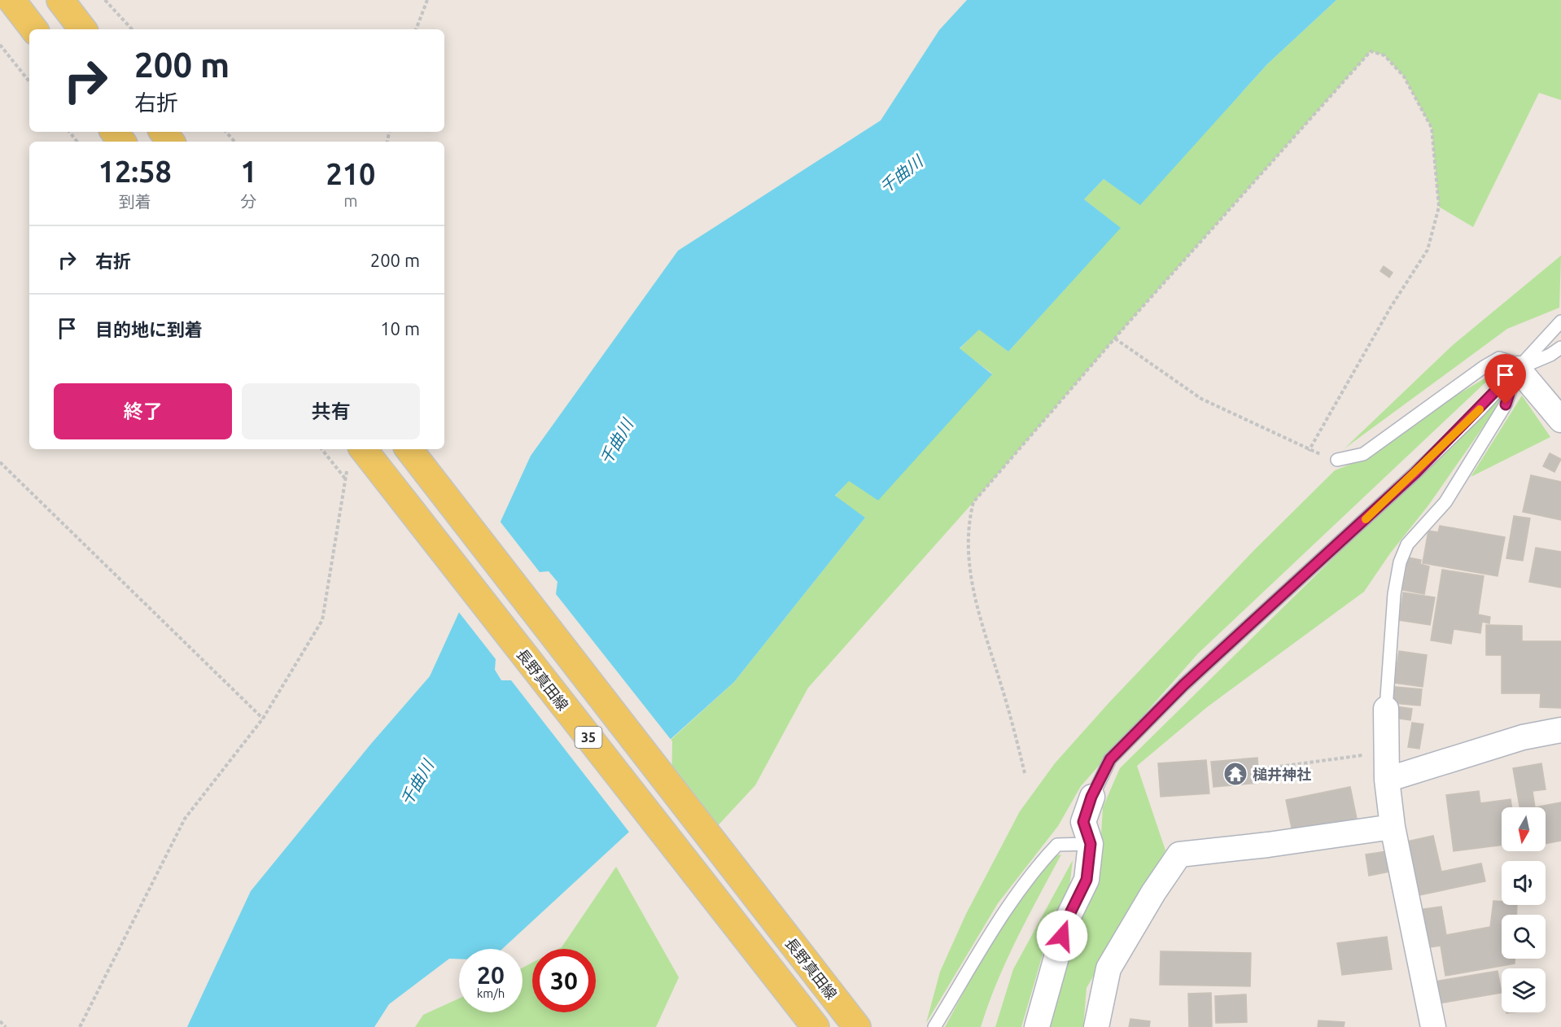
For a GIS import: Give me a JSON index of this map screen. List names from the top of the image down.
{
  "streets": {
    "main road": ["長野真田線", "35"]
  },
  "water": ["千曲川"],
  "places": {
    "temple": ["槌井神社"]
  },
  "north": "bottom",
  "page": {
    "turn": ["200 m", "右折"],
    "eta": [
      "12:58",
      "到着",
      "1",
      "分",
      "210",
      "m"
    ],
    "list": [
      {
        "name": "右折",
        "value": "200 m"
      },
      {
        "name": "目的地に到着",
        "value": "10 m"
      }
    ],
    "buttons": ["終了", "共有"],
    "speed": "20 km/h",
    "limit": "30"
  }
}
